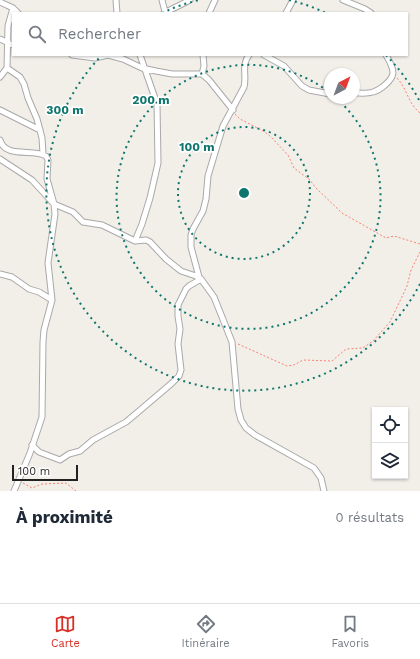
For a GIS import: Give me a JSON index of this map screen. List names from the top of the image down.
{
  "scale_bar": "100 m",
  "north": "top right",
  "page": {
    "search": "Rechercher",
    "scale": "100 m",
    "heading": ["À proximité", "0 résultats"],
    "nav": ["Carte", "Itinéraire", "Favoris"]
  },
  "rings": ["200 m", "300 m", "100 m"]
}
